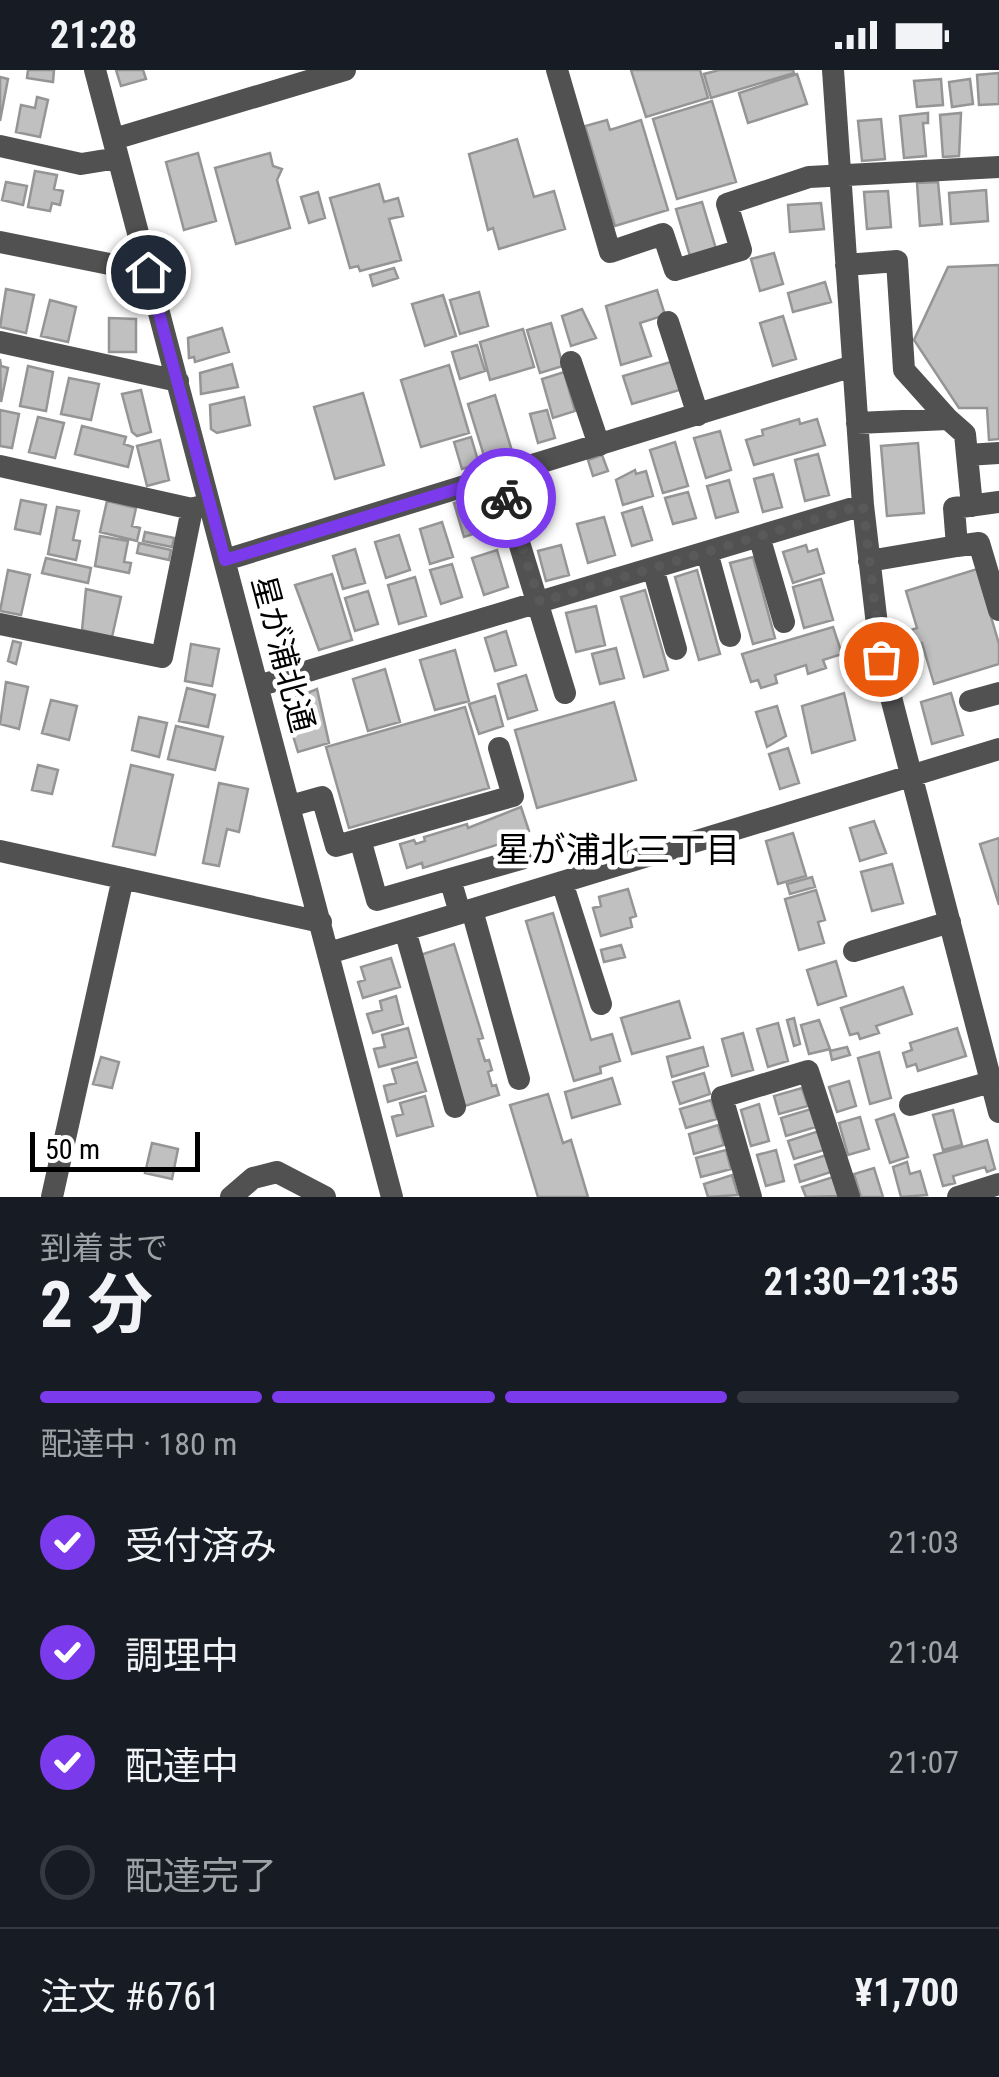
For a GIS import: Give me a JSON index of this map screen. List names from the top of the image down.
{
  "streets": {
    "street": ["星が浦北通"]
  },
  "districts": ["星が浦北三丁目"],
  "scale_bar": "50 m",
  "page": {
    "status": "21:28",
    "scale": "50 m",
    "heading": ["2 分", "到着まで", "21:30–21:35"],
    "panel": ["注文 #6761", "¥1,700"],
    "bar": "配達中 · 180 m",
    "list": [
      ["受付済み", "21:03"],
      ["調理中", "21:04"],
      ["配達中", "21:07"],
      "配達完了"
    ]
  }
}
